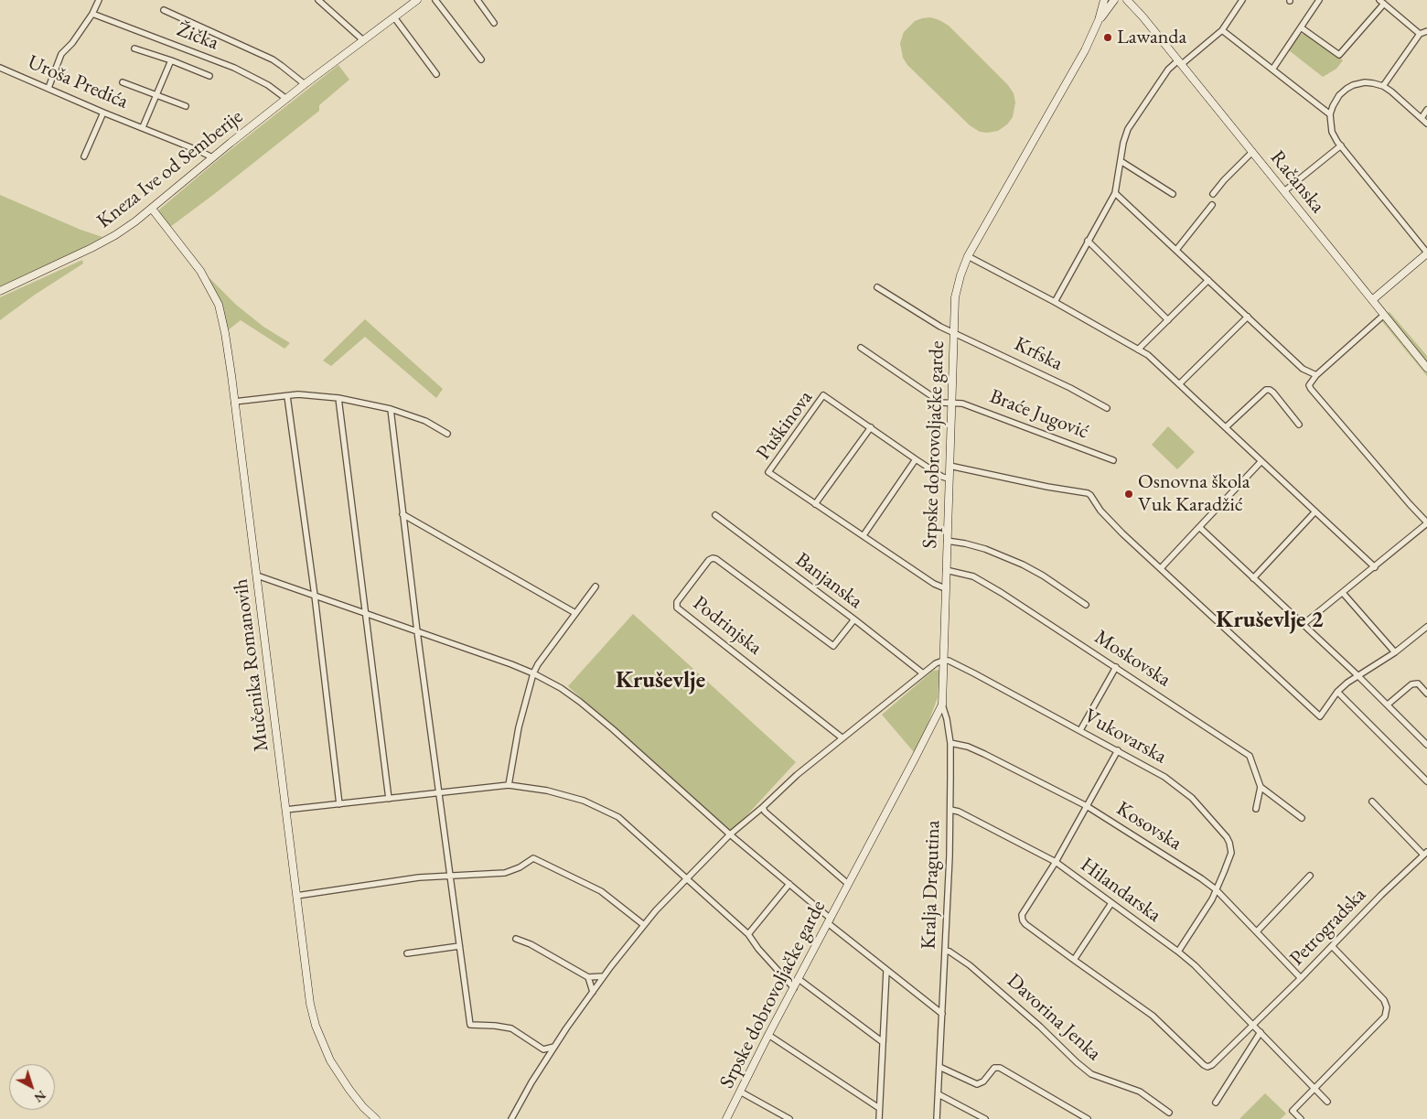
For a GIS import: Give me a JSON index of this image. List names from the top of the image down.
{
  "streets": {
    "main road": [
      "Kneza Ive od Semberije",
      "Račanska",
      "Srpske dobrovoljačke garde",
      "Mučenika Romanovih"
    ],
    "street": [
      "Žička",
      "Uroša Predića",
      "Krfska",
      "Braće Jugović",
      "Puškinova",
      "Banjanska",
      "Podrinjska",
      "Moskovska",
      "Vukovarska",
      "Kosovska",
      "Kralja Dragutina",
      "Hilandarska",
      "Petrogradska",
      "Davorina Jenka"
    ]
  },
  "crossings": [
    ["Žička", "Kneza Ive od Semberije"],
    ["Uroša Predića", "Kneza Ive od Semberije"],
    ["Kneza Ive od Semberije", "Mučenika Romanovih"],
    ["Krfska", "Srpske dobrovoljačke garde"],
    ["Braće Jugović", "Srpske dobrovoljačke garde"],
    ["Puškinova", "Srpske dobrovoljačke garde"],
    ["Srpske dobrovoljačke garde", "Moskovska"],
    ["Srpske dobrovoljačke garde", "Vukovarska"],
    ["Srpske dobrovoljačke garde", "Kralja Dragutina"],
    ["Banjanska", "Podrinjska"],
    ["Vukovarska", "Kosovska"],
    ["Vukovarska", "Hilandarska"],
    ["Kosovska", "Kralja Dragutina"],
    ["Kosovska", "Petrogradska"],
    ["Kralja Dragutina", "Hilandarska"],
    ["Kralja Dragutina", "Davorina Jenka"],
    ["Hilandarska", "Petrogradska"]
  ],
  "districts": ["Kruševlje 2", "Kruševlje"],
  "places": ["Lawanda", "Osnovna škola Vuk Karadžić"],
  "north": "bottom right"
}
